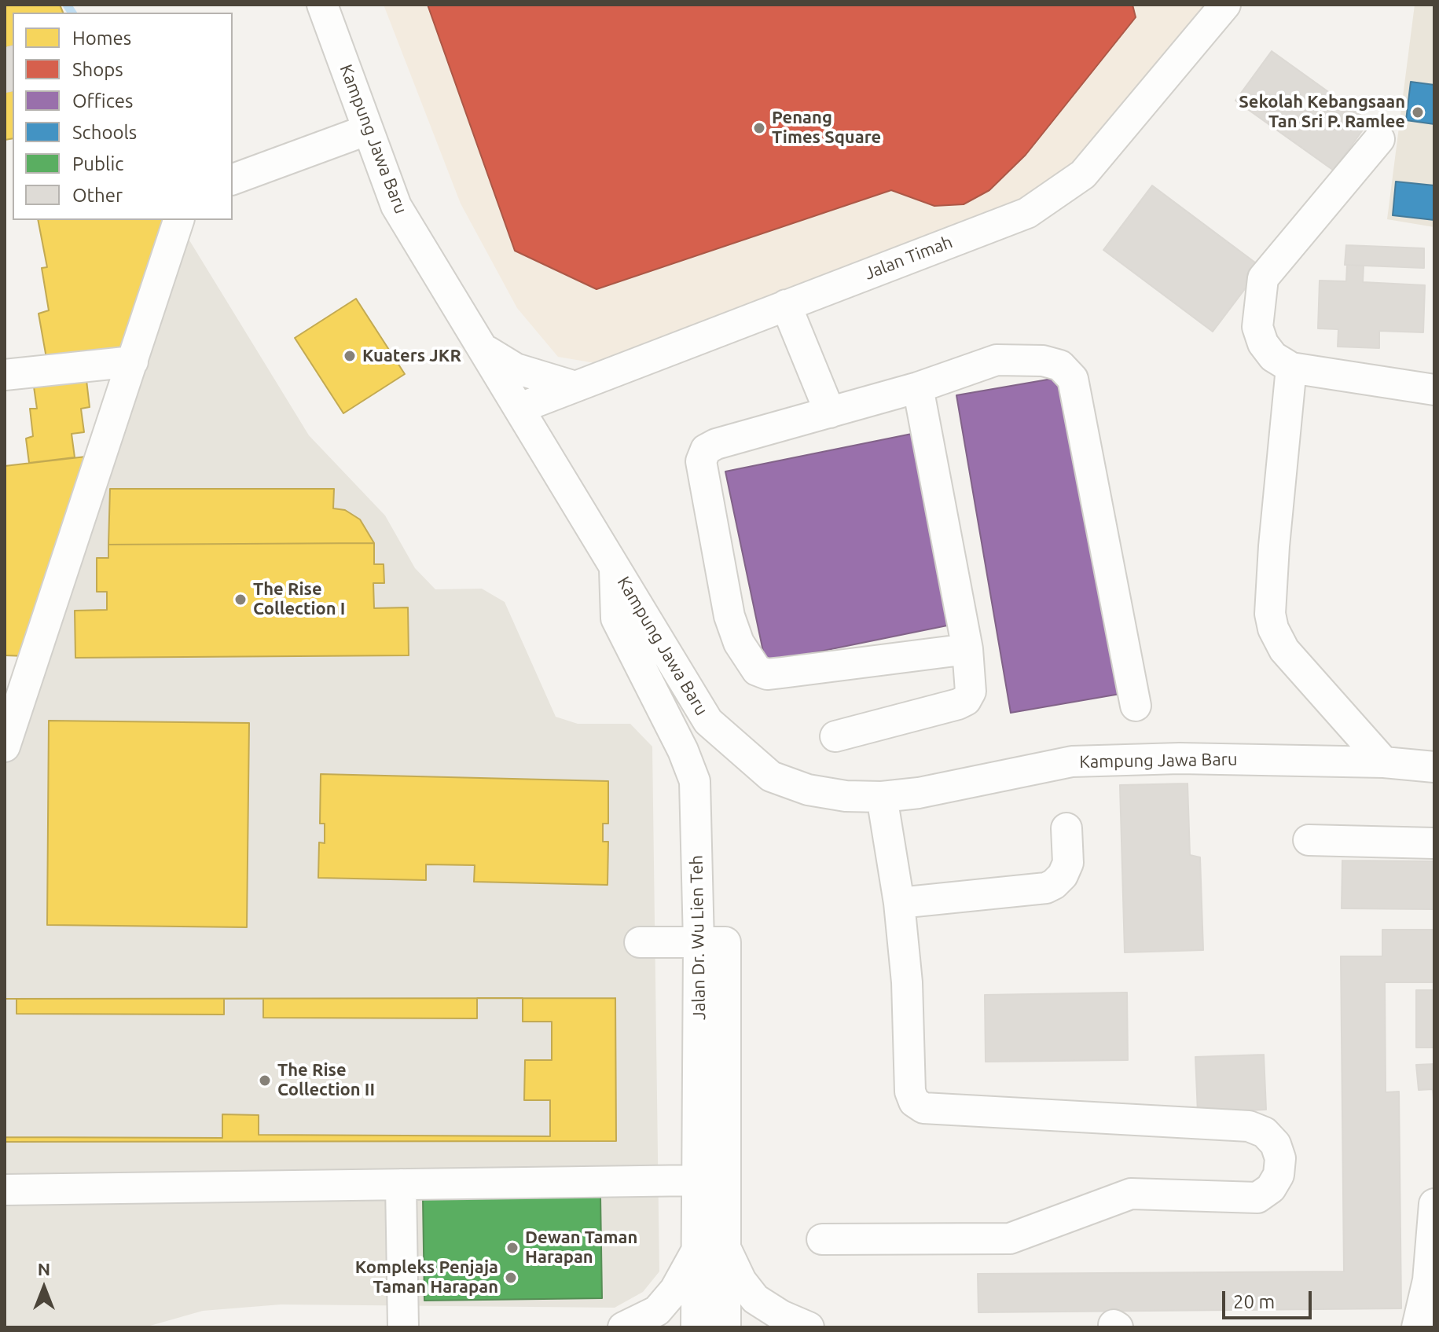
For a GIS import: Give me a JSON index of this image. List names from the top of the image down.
{
  "streets": {
    "street": ["Kampung Jawa Baru", "Jalan Timah", "Jalan Dr. Wu Lien Teh"]
  },
  "crossings": [
    ["Kampung Jawa Baru", "Jalan Timah"],
    ["Kampung Jawa Baru", "Jalan Dr. Wu Lien Teh"]
  ],
  "places": [
    "Sekolah Kebangsaan Tan Sri P. Ramlee",
    "Penang Times Square",
    "Kuaters JKR",
    "The Rise Collection I",
    "The Rise Collection II",
    "Dewan Taman Harapan",
    "Kompleks Penjaja Taman Harapan"
  ],
  "legend": [
    "Homes",
    "Shops",
    "Offices",
    "Schools",
    "Public",
    "Other"
  ],
  "scale_bar": "20 m",
  "north": "top"
}
